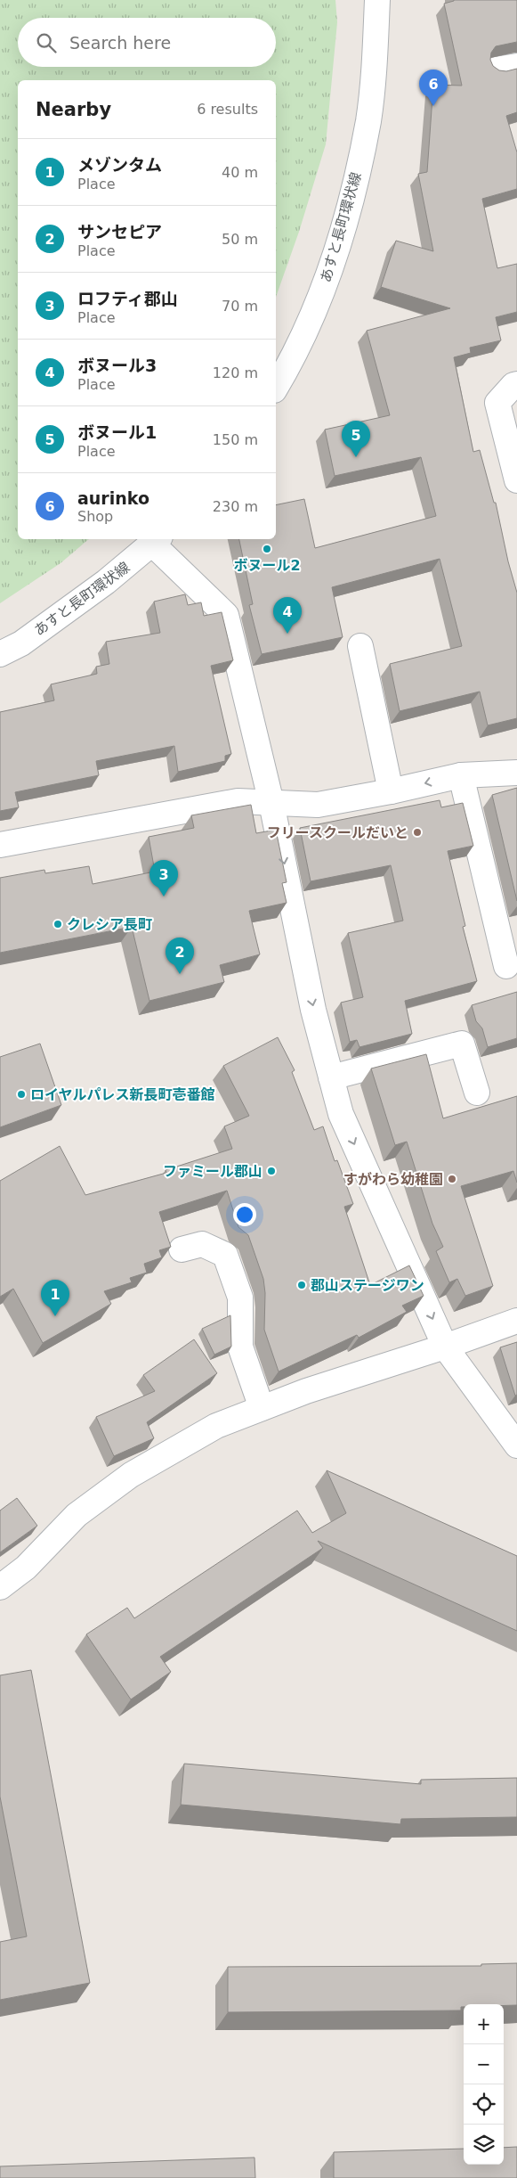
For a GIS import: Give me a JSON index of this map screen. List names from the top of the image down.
{
  "streets": {
    "street": ["あすと長町環状線"]
  },
  "places": [
    "ボヌール2",
    "フリースクールだいと",
    "クレシア長町",
    "ロイヤルパレス新長町壱番館",
    "ファミール郡山",
    "すがわら幼稚園",
    "郡山ステージワン"
  ],
  "page": {
    "search": "Search here",
    "pins": [
      "6",
      "5",
      "4",
      "3",
      "2",
      "1"
    ],
    "heading": ["Nearby", "6 results"],
    "list": [
      {
        "mark": "1",
        "name": "メゾンタム",
        "note": "Place",
        "value": "40 m"
      },
      {
        "mark": "2",
        "name": "サンセピア",
        "note": "Place",
        "value": "50 m"
      },
      {
        "mark": "3",
        "name": "ロフティ郡山",
        "note": "Place",
        "value": "70 m"
      },
      {
        "mark": "4",
        "name": "ボヌール3",
        "note": "Place",
        "value": "120 m"
      },
      {
        "mark": "5",
        "name": "ボヌール1",
        "note": "Place",
        "value": "150 m"
      },
      {
        "mark": "6",
        "name": "aurinko",
        "note": "Shop",
        "value": "230 m"
      }
    ],
    "map_buttons": ["+", "−"]
  }
}
